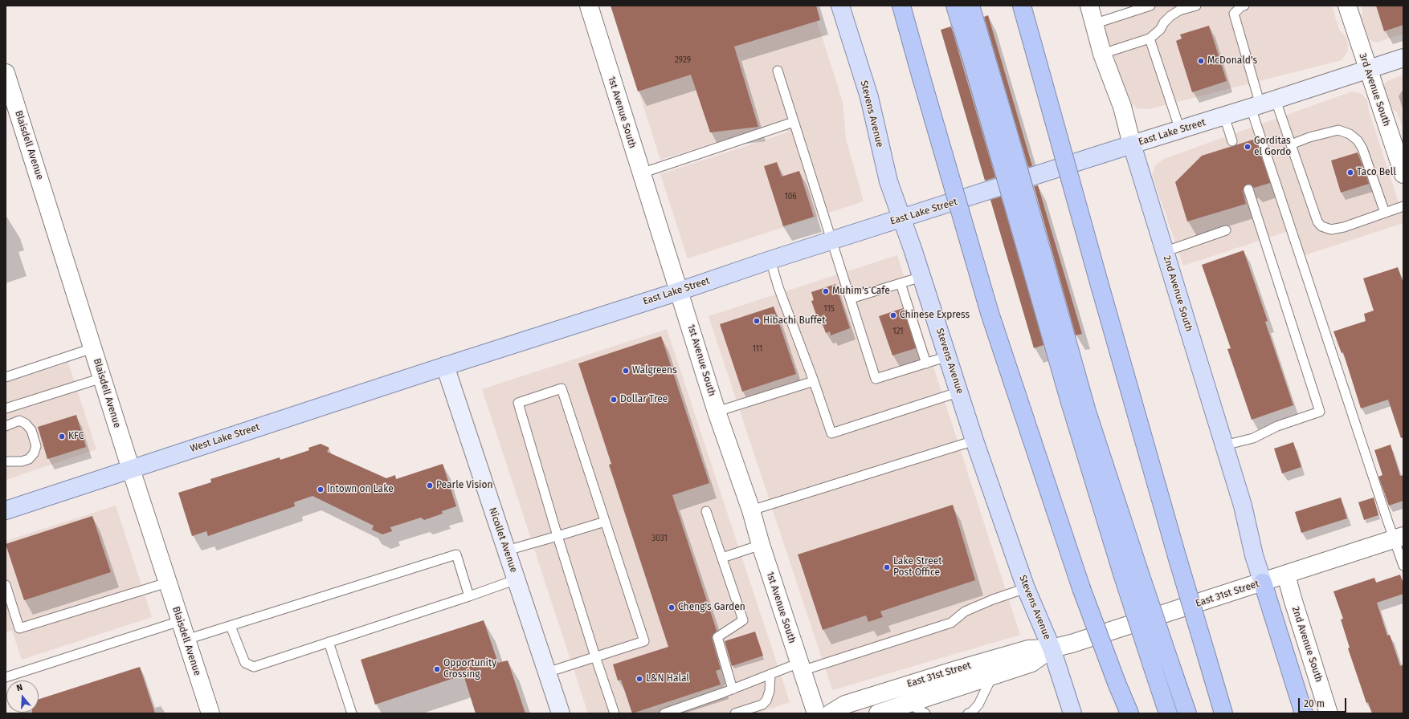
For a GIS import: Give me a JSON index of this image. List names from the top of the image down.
{
  "streets": {
    "main road": [
      "Stevens Avenue",
      "East Lake Street",
      "2nd Avenue South",
      "West Lake Street",
      "Nicollet Avenue"
    ],
    "street": [
      "3rd Avenue South",
      "1st Avenue South",
      "Blaisdell Avenue",
      "East 31st Street"
    ]
  },
  "crossings": [
    ["3rd Avenue South", "East Lake Street"],
    ["1st Avenue South", "East Lake Street"],
    ["Stevens Avenue", "East Lake Street"],
    ["Stevens Avenue", "East 31st Street"],
    ["East Lake Street", "2nd Avenue South"],
    ["East Lake Street", "West Lake Street"],
    ["East Lake Street", "Nicollet Avenue"],
    ["Blaisdell Avenue", "West Lake Street"],
    ["2nd Avenue South", "East 31st Street"],
    ["West Lake Street", "Nicollet Avenue"]
  ],
  "places": [
    "McDonald's",
    "Gorditas el Gordo",
    "Taco Bell",
    "Muhim's Cafe",
    "Chinese Express",
    "Hibachi Buffet",
    "Walgreens",
    "Dollar Tree",
    "KFC",
    "Pearle Vision",
    "Intown on Lake",
    "Lake Street Post Office",
    "Cheng's Garden",
    "Opportunity Crossing",
    "L&N Halal"
  ],
  "house_numbers": [
    "2929",
    "106",
    "115",
    "121",
    "111",
    "3031"
  ],
  "scale_bar": "20 m",
  "north": "top"
}
